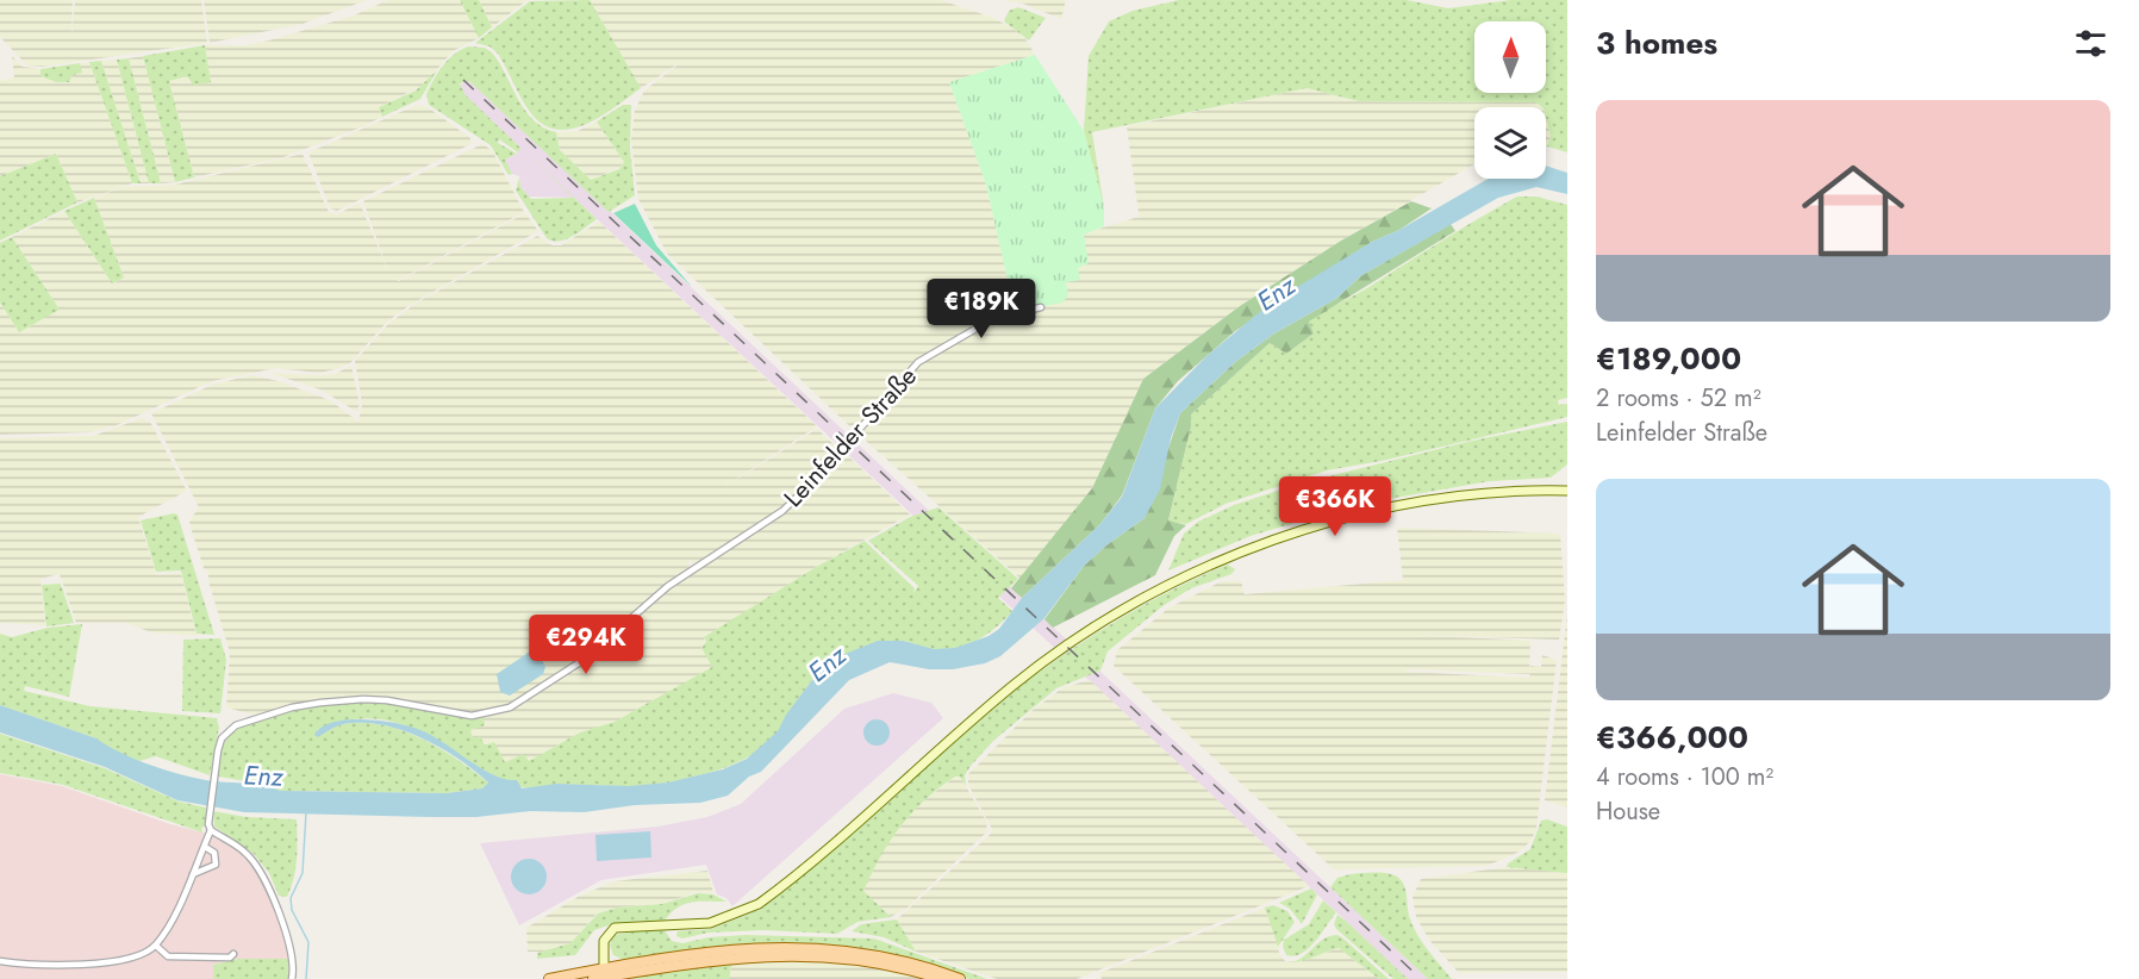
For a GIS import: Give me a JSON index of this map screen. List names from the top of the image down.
{
  "streets": {
    "street": ["Leinfelder Straße"]
  },
  "water": ["Enz"],
  "north": "top",
  "page": {
    "heading": "3 homes",
    "list": [
      {
        "name": "€189,000",
        "note": "2 rooms · 52 m² · Leinfelder Straße"
      },
      {
        "name": "€366,000",
        "note": "4 rooms · 100 m² · House"
      }
    ],
    "price": ["€189K", "€366K", "€294K"]
  }
}
